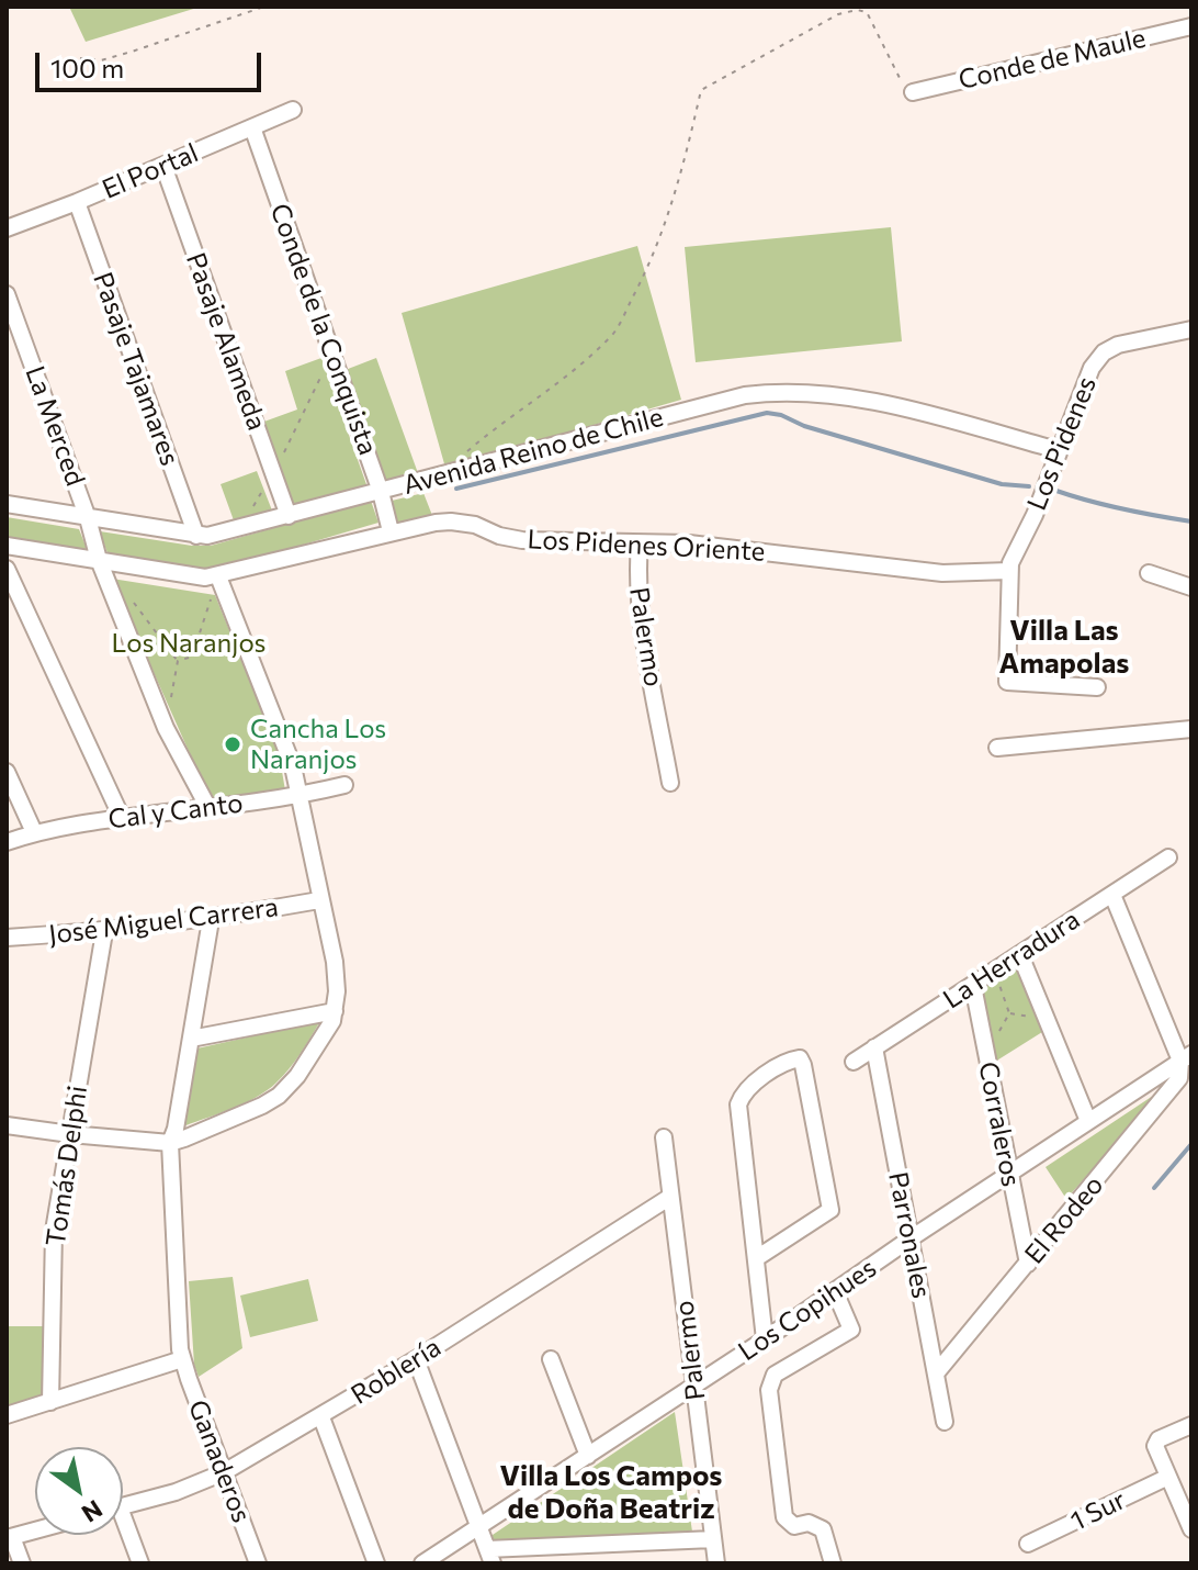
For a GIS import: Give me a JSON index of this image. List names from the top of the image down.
{
  "streets": {
    "street": [
      "Conde de Maule",
      "El Portal",
      "Conde de la Conquista",
      "Pasaje Alameda",
      "Pasaje Tajamares",
      "La Merced",
      "Los Pidenes",
      "Avenida Reino de Chile",
      "Los Pidenes Oriente",
      "Palermo",
      "Cal y Canto",
      "José Miguel Carrera",
      "La Herradura",
      "Corraleros",
      "Tomás Delphi",
      "El Rodeo",
      "Parronales",
      "Los Copihues",
      "Roblería",
      "Ganaderos",
      "1 Sur"
    ]
  },
  "crossings": [
    ["El Portal", "Conde de la Conquista"],
    ["El Portal", "Pasaje Alameda"],
    ["El Portal", "Pasaje Tajamares"],
    ["Conde de la Conquista", "Avenida Reino de Chile"],
    ["Conde de la Conquista", "Los Pidenes Oriente"],
    ["Pasaje Alameda", "Avenida Reino de Chile"],
    ["Pasaje Tajamares", "Avenida Reino de Chile"],
    ["La Merced", "Avenida Reino de Chile"],
    ["La Merced", "Cal y Canto"],
    ["Los Pidenes", "Avenida Reino de Chile"],
    ["Los Pidenes", "Los Pidenes Oriente"],
    ["Avenida Reino de Chile", "Los Pidenes Oriente"],
    ["Los Pidenes Oriente", "Palermo"],
    ["Palermo", "Los Copihues"],
    ["Palermo", "Roblería"],
    ["José Miguel Carrera", "Tomás Delphi"],
    ["José Miguel Carrera", "Ganaderos"],
    ["La Herradura", "Corraleros"],
    ["La Herradura", "Parronales"],
    ["Corraleros", "El Rodeo"],
    ["Corraleros", "Los Copihues"],
    ["El Rodeo", "Parronales"],
    ["El Rodeo", "Los Copihues"],
    ["Parronales", "Los Copihues"],
    ["Roblería", "Ganaderos"]
  ],
  "districts": ["Villa Las Amapolas", "Villa Los Campos de Doña Beatriz"],
  "parks": ["Los Naranjos"],
  "places": ["Cancha Los Naranjos"],
  "scale_bar": "100 m",
  "north": "bottom right"
}
